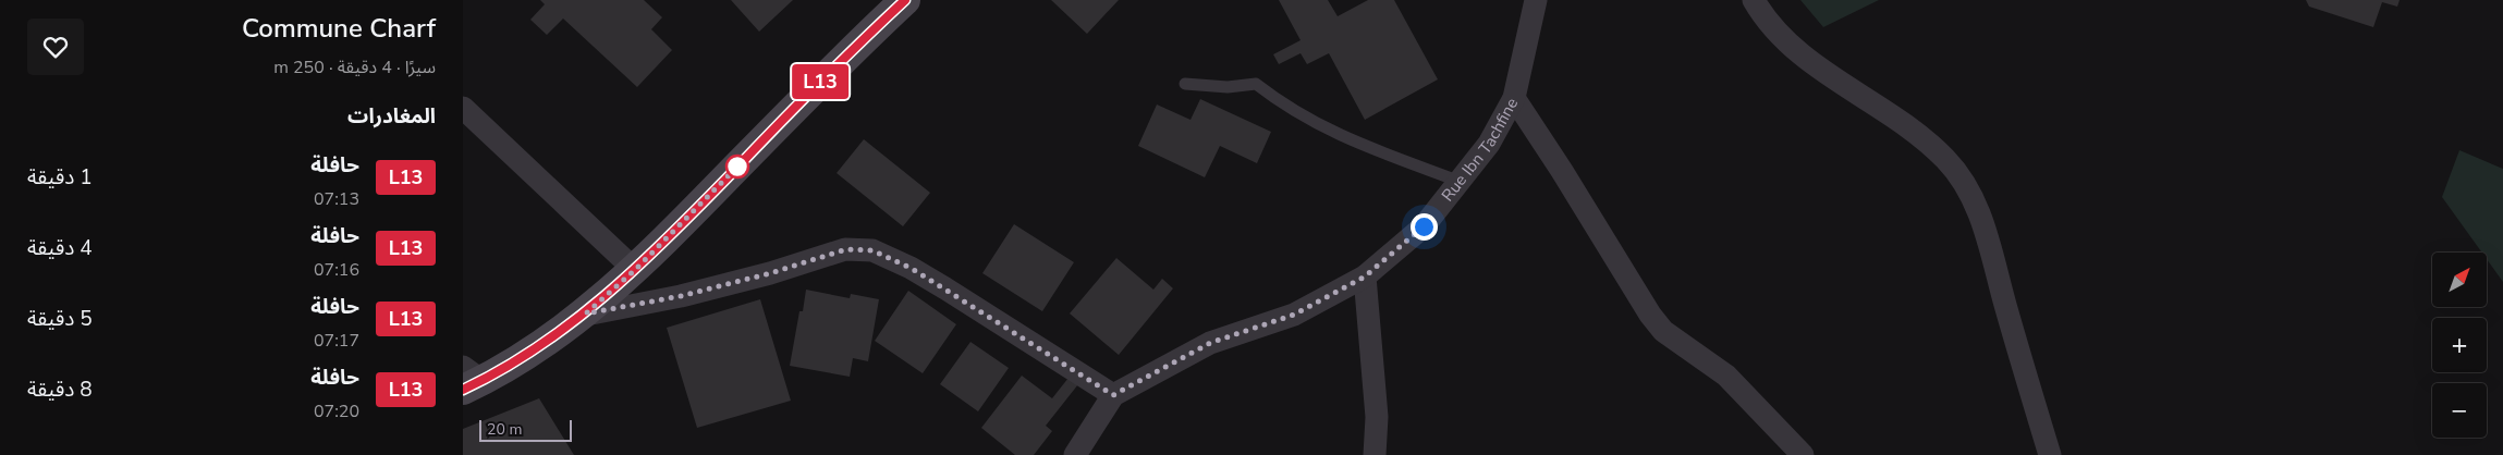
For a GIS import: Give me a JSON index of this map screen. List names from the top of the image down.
{
  "streets": {
    "street": ["Rue Ibn Tachfine"]
  },
  "lines": ["bus line L13"],
  "scale_bar": "20 m",
  "north": "top right",
  "page": {
    "on_map": "L13",
    "heading": [
      ["Commune Charf", "سيرًا · 4 دقيقة · 250 m"],
      "المغادرات"
    ],
    "list": [
      {
        "mark": "L13",
        "name": "حافلة",
        "note": "07:13",
        "value": "1 دقيقة"
      },
      {
        "mark": "L13",
        "name": "حافلة",
        "note": "07:16",
        "value": "4 دقيقة"
      },
      {
        "mark": "L13",
        "name": "حافلة",
        "note": "07:17",
        "value": "5 دقيقة"
      },
      {
        "mark": "L13",
        "name": "حافلة",
        "note": "07:20",
        "value": "8 دقيقة"
      }
    ],
    "map_buttons": ["+", "−"],
    "scale": "20 m"
  }
}
